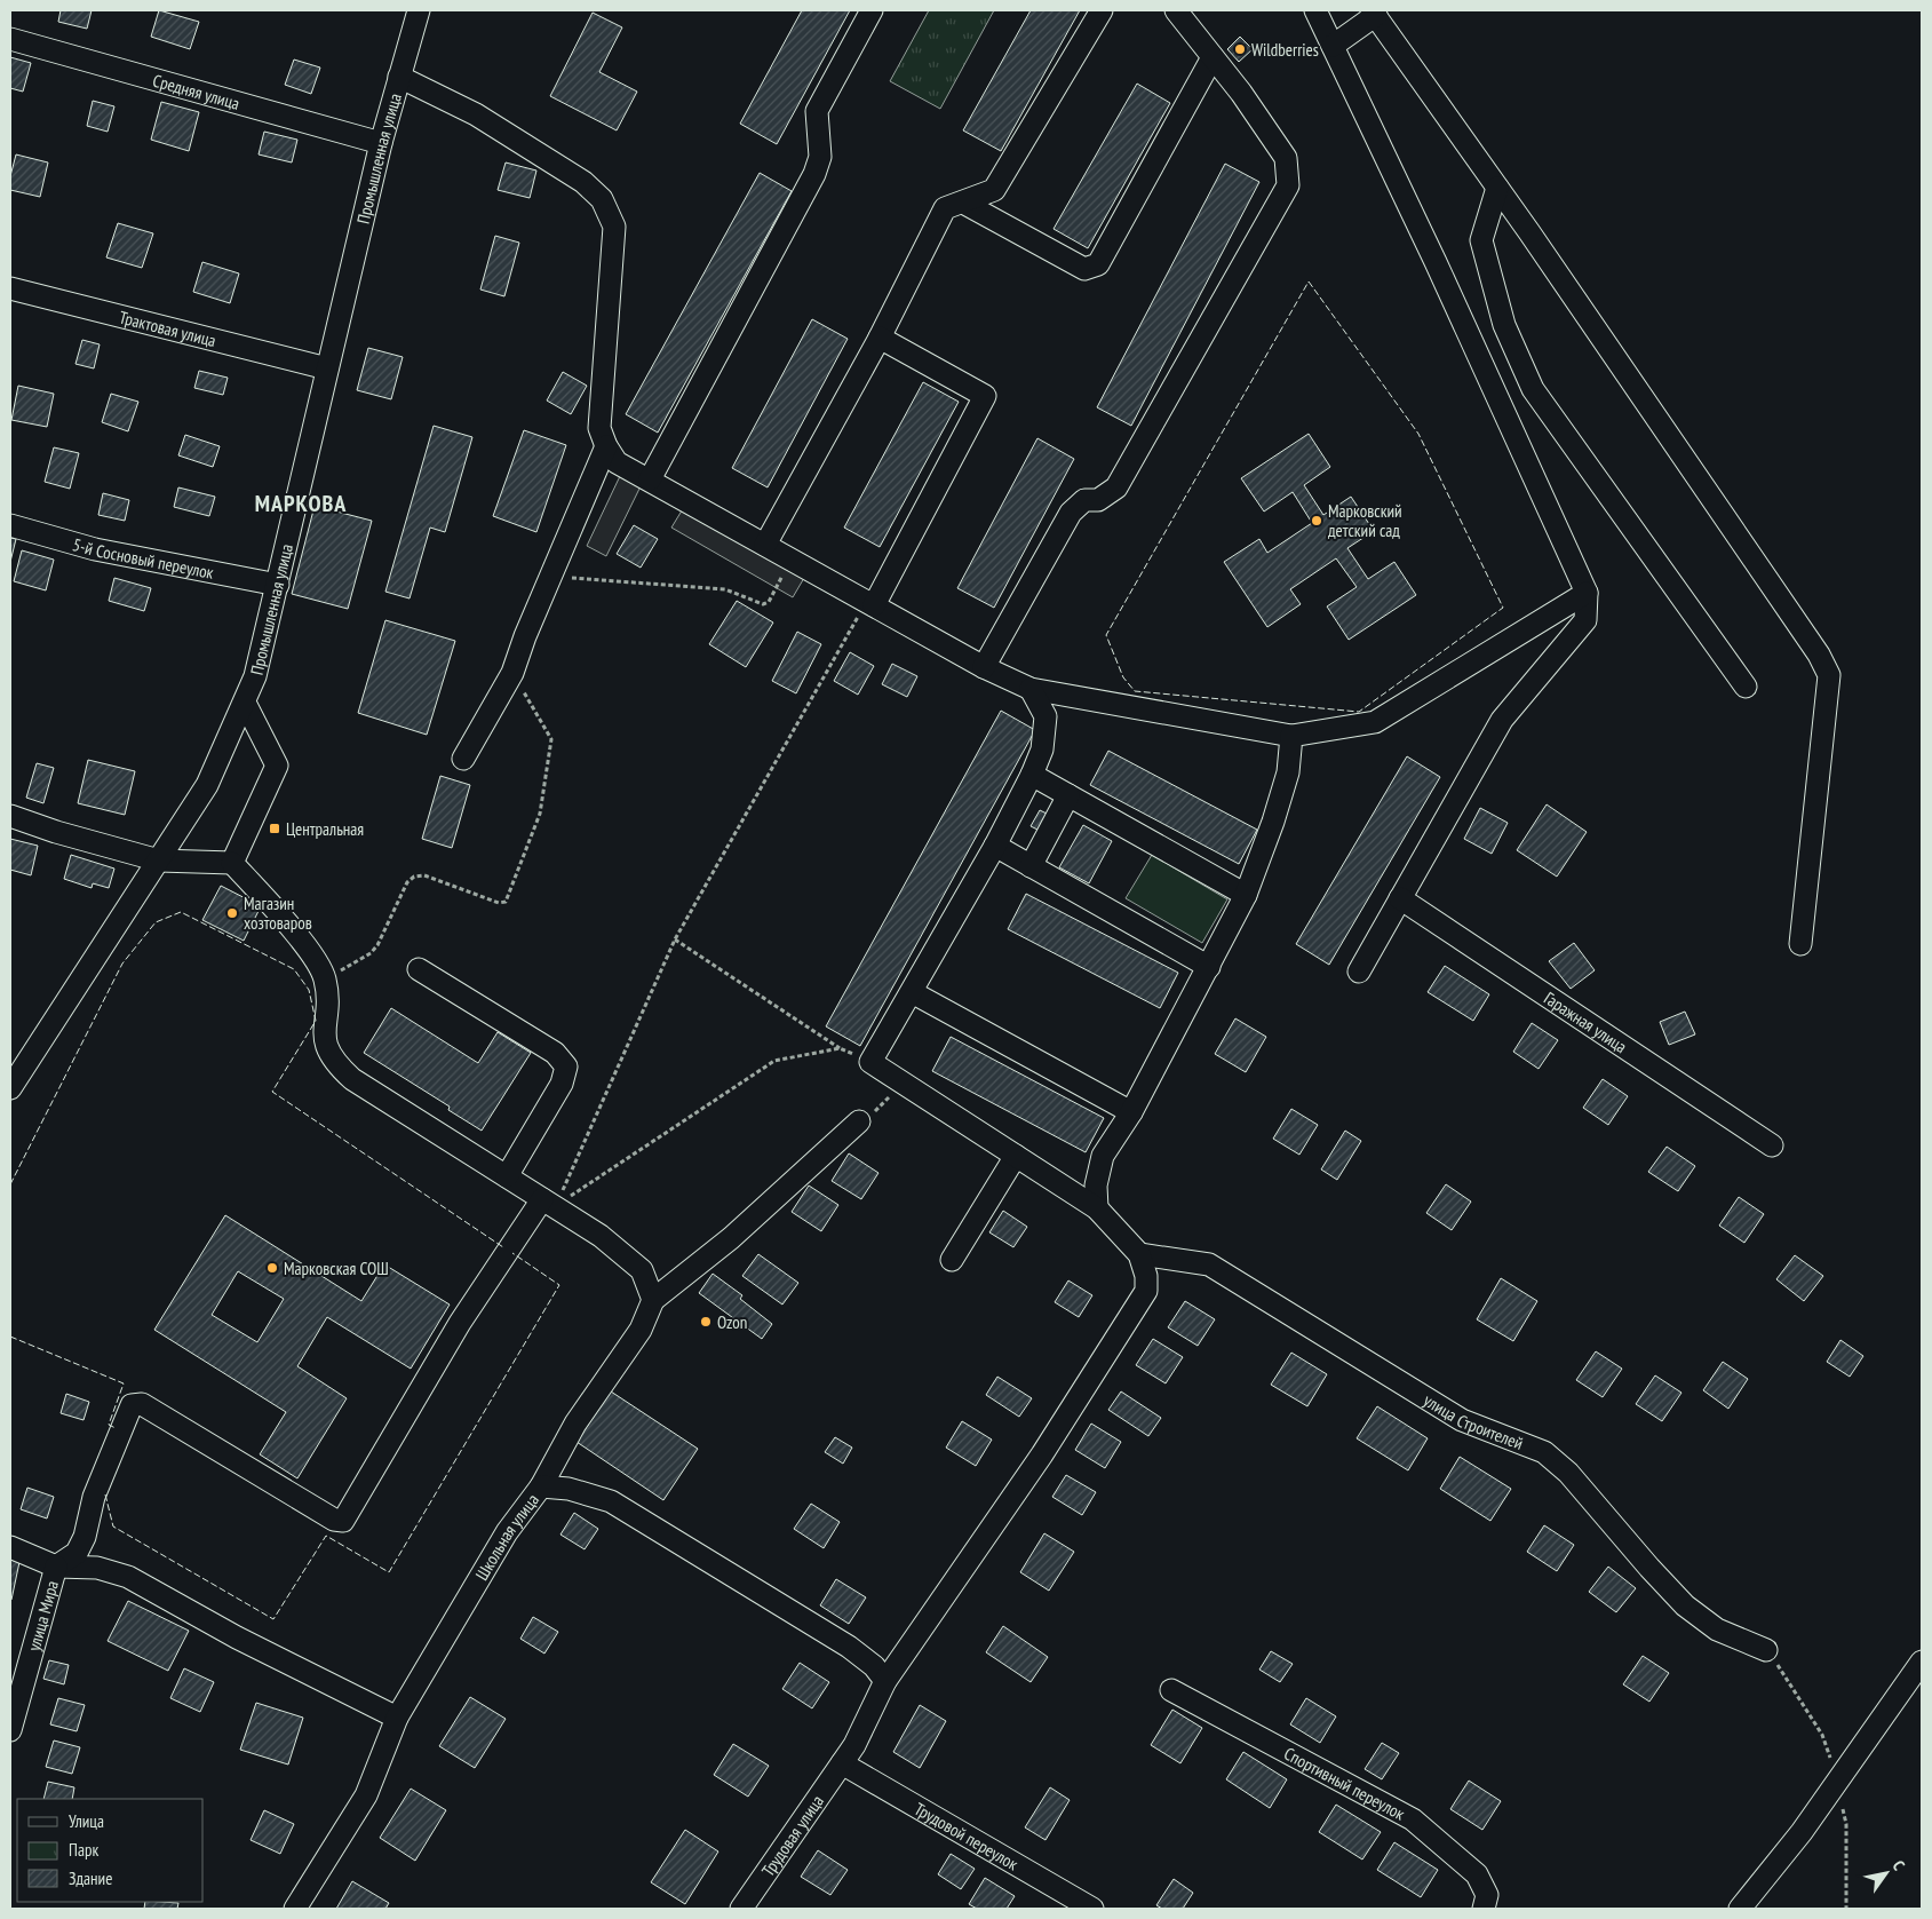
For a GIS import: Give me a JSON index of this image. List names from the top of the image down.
{
  "streets": {
    "street": [
      "Средняя улица",
      "Промышленная улица",
      "Трактовая улица",
      "5-й Сосновый переулок",
      "Гаражная улица",
      "улица Строителей",
      "Школьная улица",
      "улица Мира",
      "Спортивный переулок",
      "Трудовая улица",
      "Трудовой переулок"
    ]
  },
  "crossings": [
    ["Средняя улица", "Промышленная улица"],
    ["Промышленная улица", "Трактовая улица"],
    ["Промышленная улица", "5-й Сосновый переулок"],
    ["улица Строителей", "Трудовая улица"],
    ["Школьная улица", "Трудовая улица"],
    ["Трудовая улица", "Трудовой переулок"]
  ],
  "districts": ["МАРКОВА"],
  "places": {
    "other": [
      "Wildberries",
      "Марковский детский сад",
      "Магазин хозтоваров",
      "Марковская СОШ",
      "Ozon"
    ],
    "transit": ["Центральная"]
  },
  "legend": ["Улица", "Парк", "Здание"],
  "north": "top right"
}
